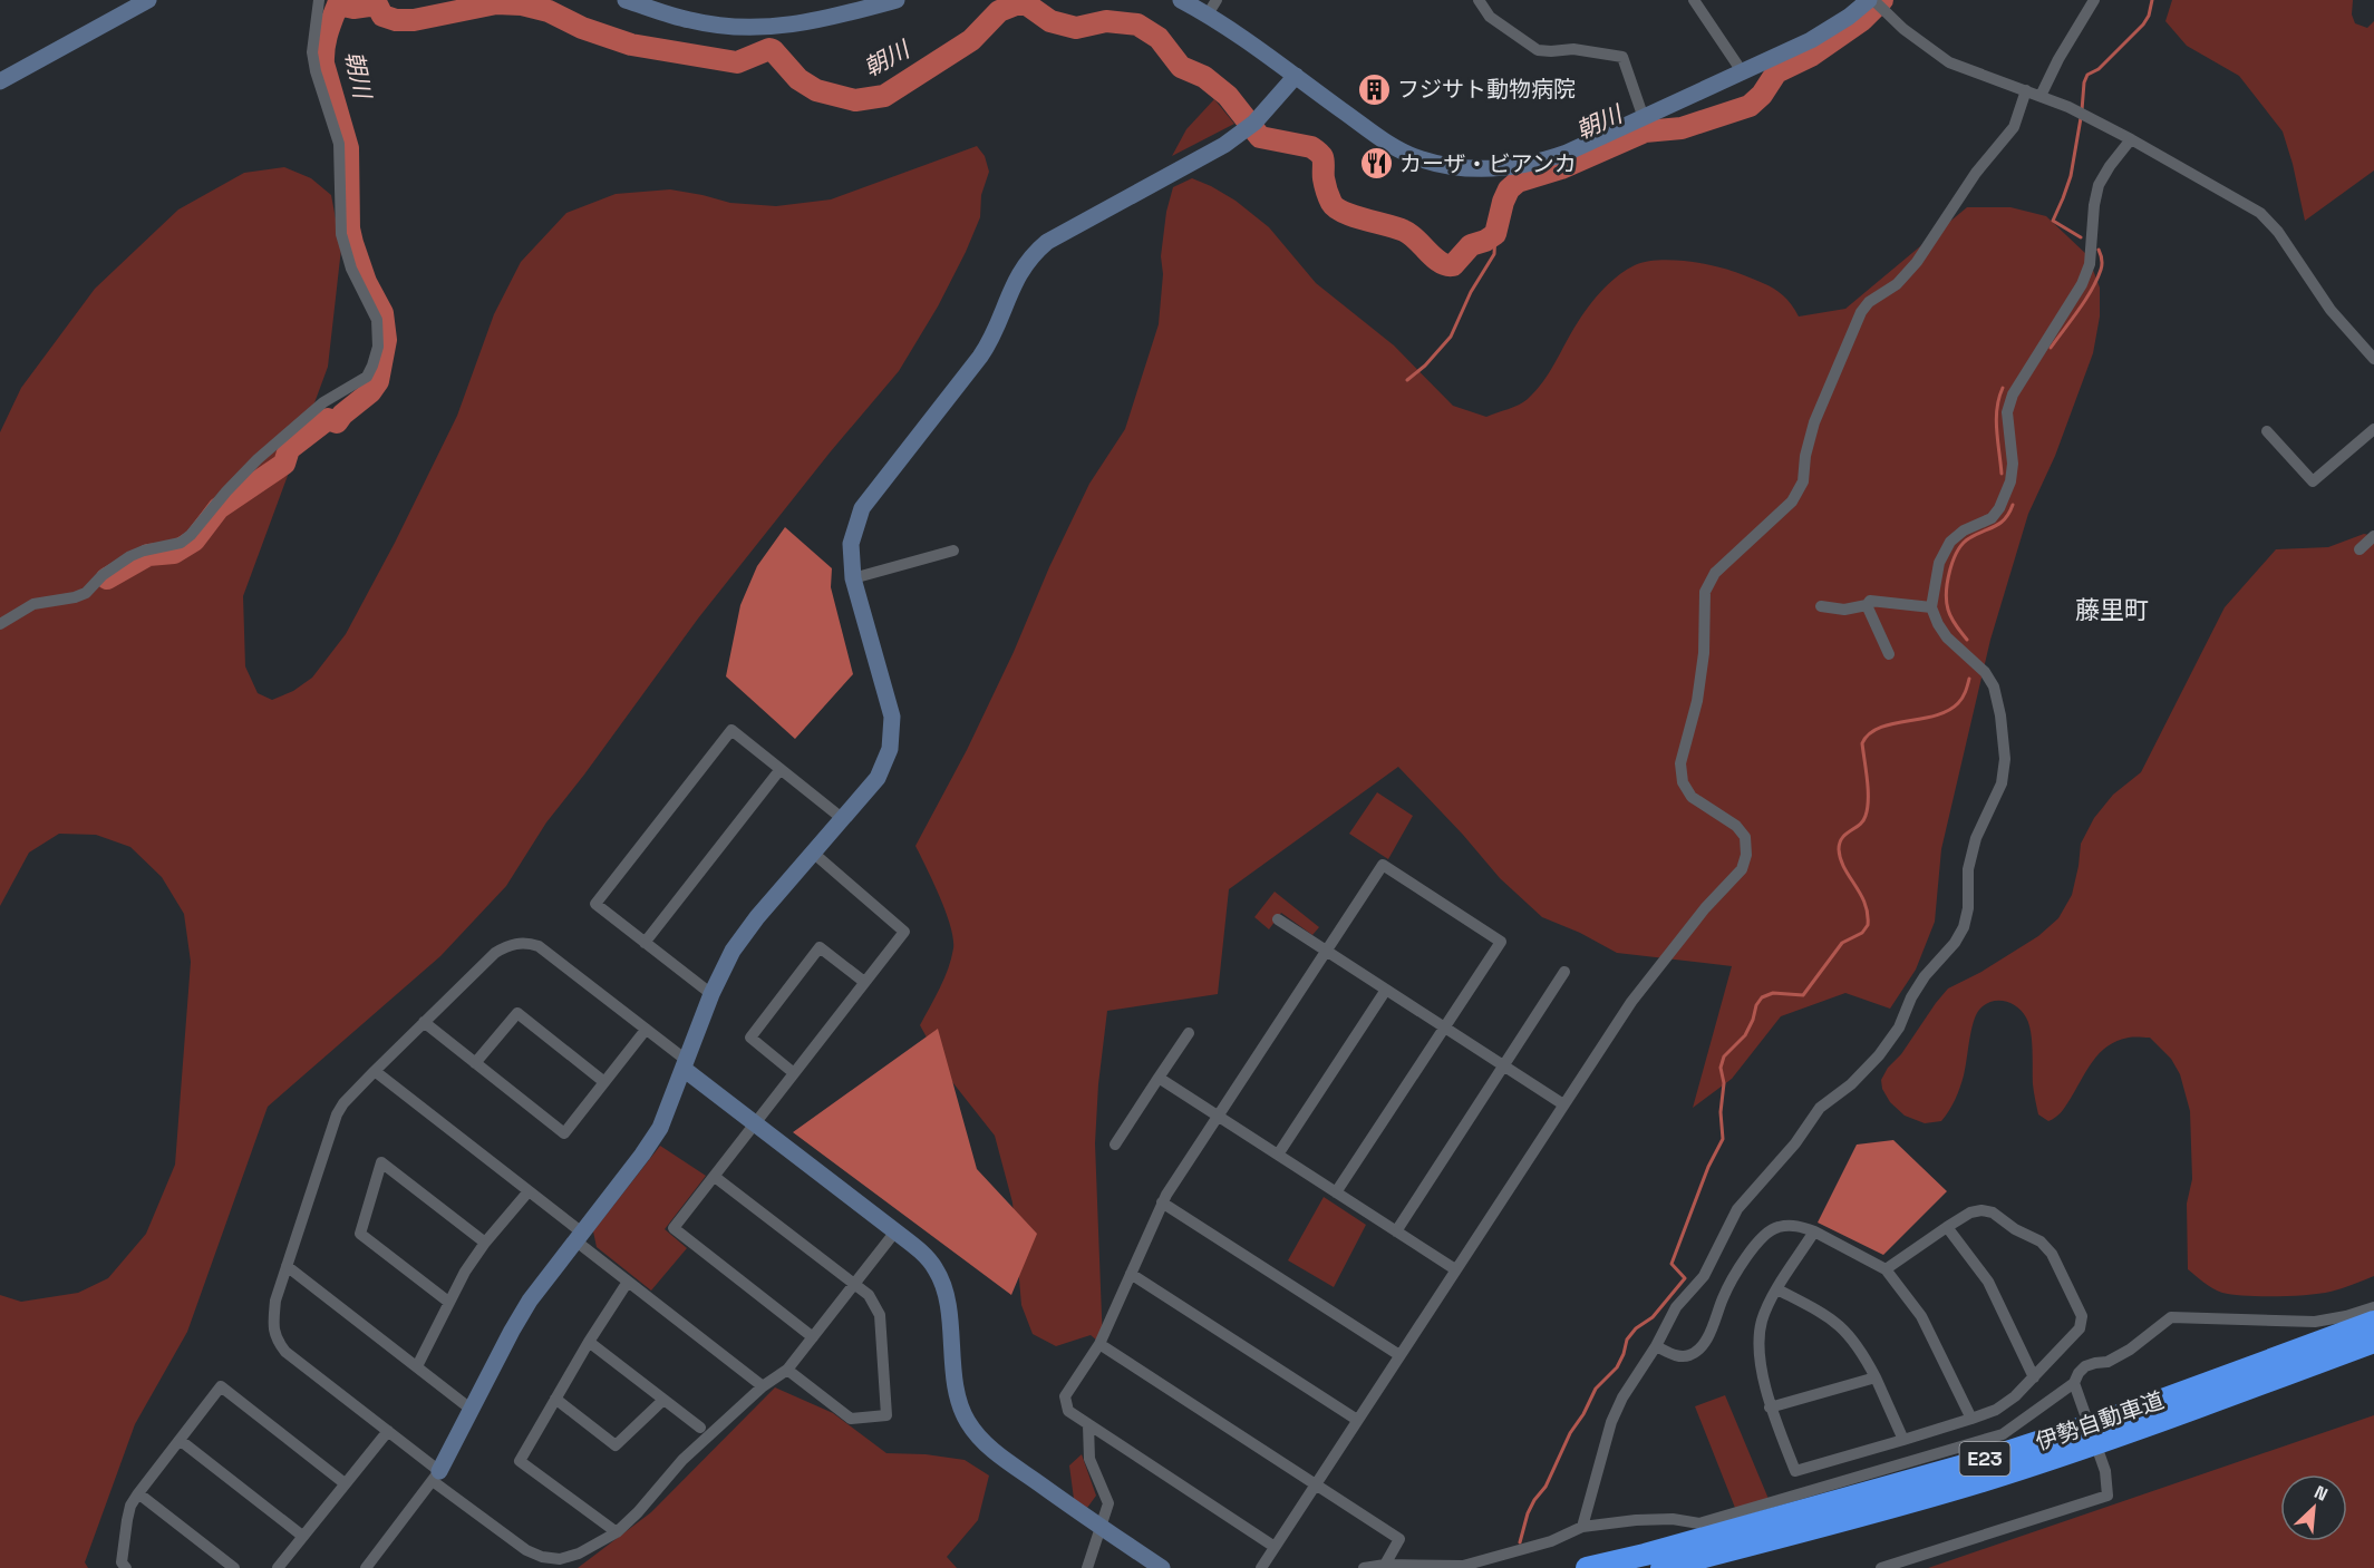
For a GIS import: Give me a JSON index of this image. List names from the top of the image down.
{
  "streets": {
    "highway": ["伊勢自動車道", "E23"]
  },
  "districts": ["藤里町"],
  "water": ["朝川"],
  "places": {
    "building": ["フジサト動物病院"],
    "restaurant": ["カーザ・ビアンカ"]
  },
  "north": "top right"
}
